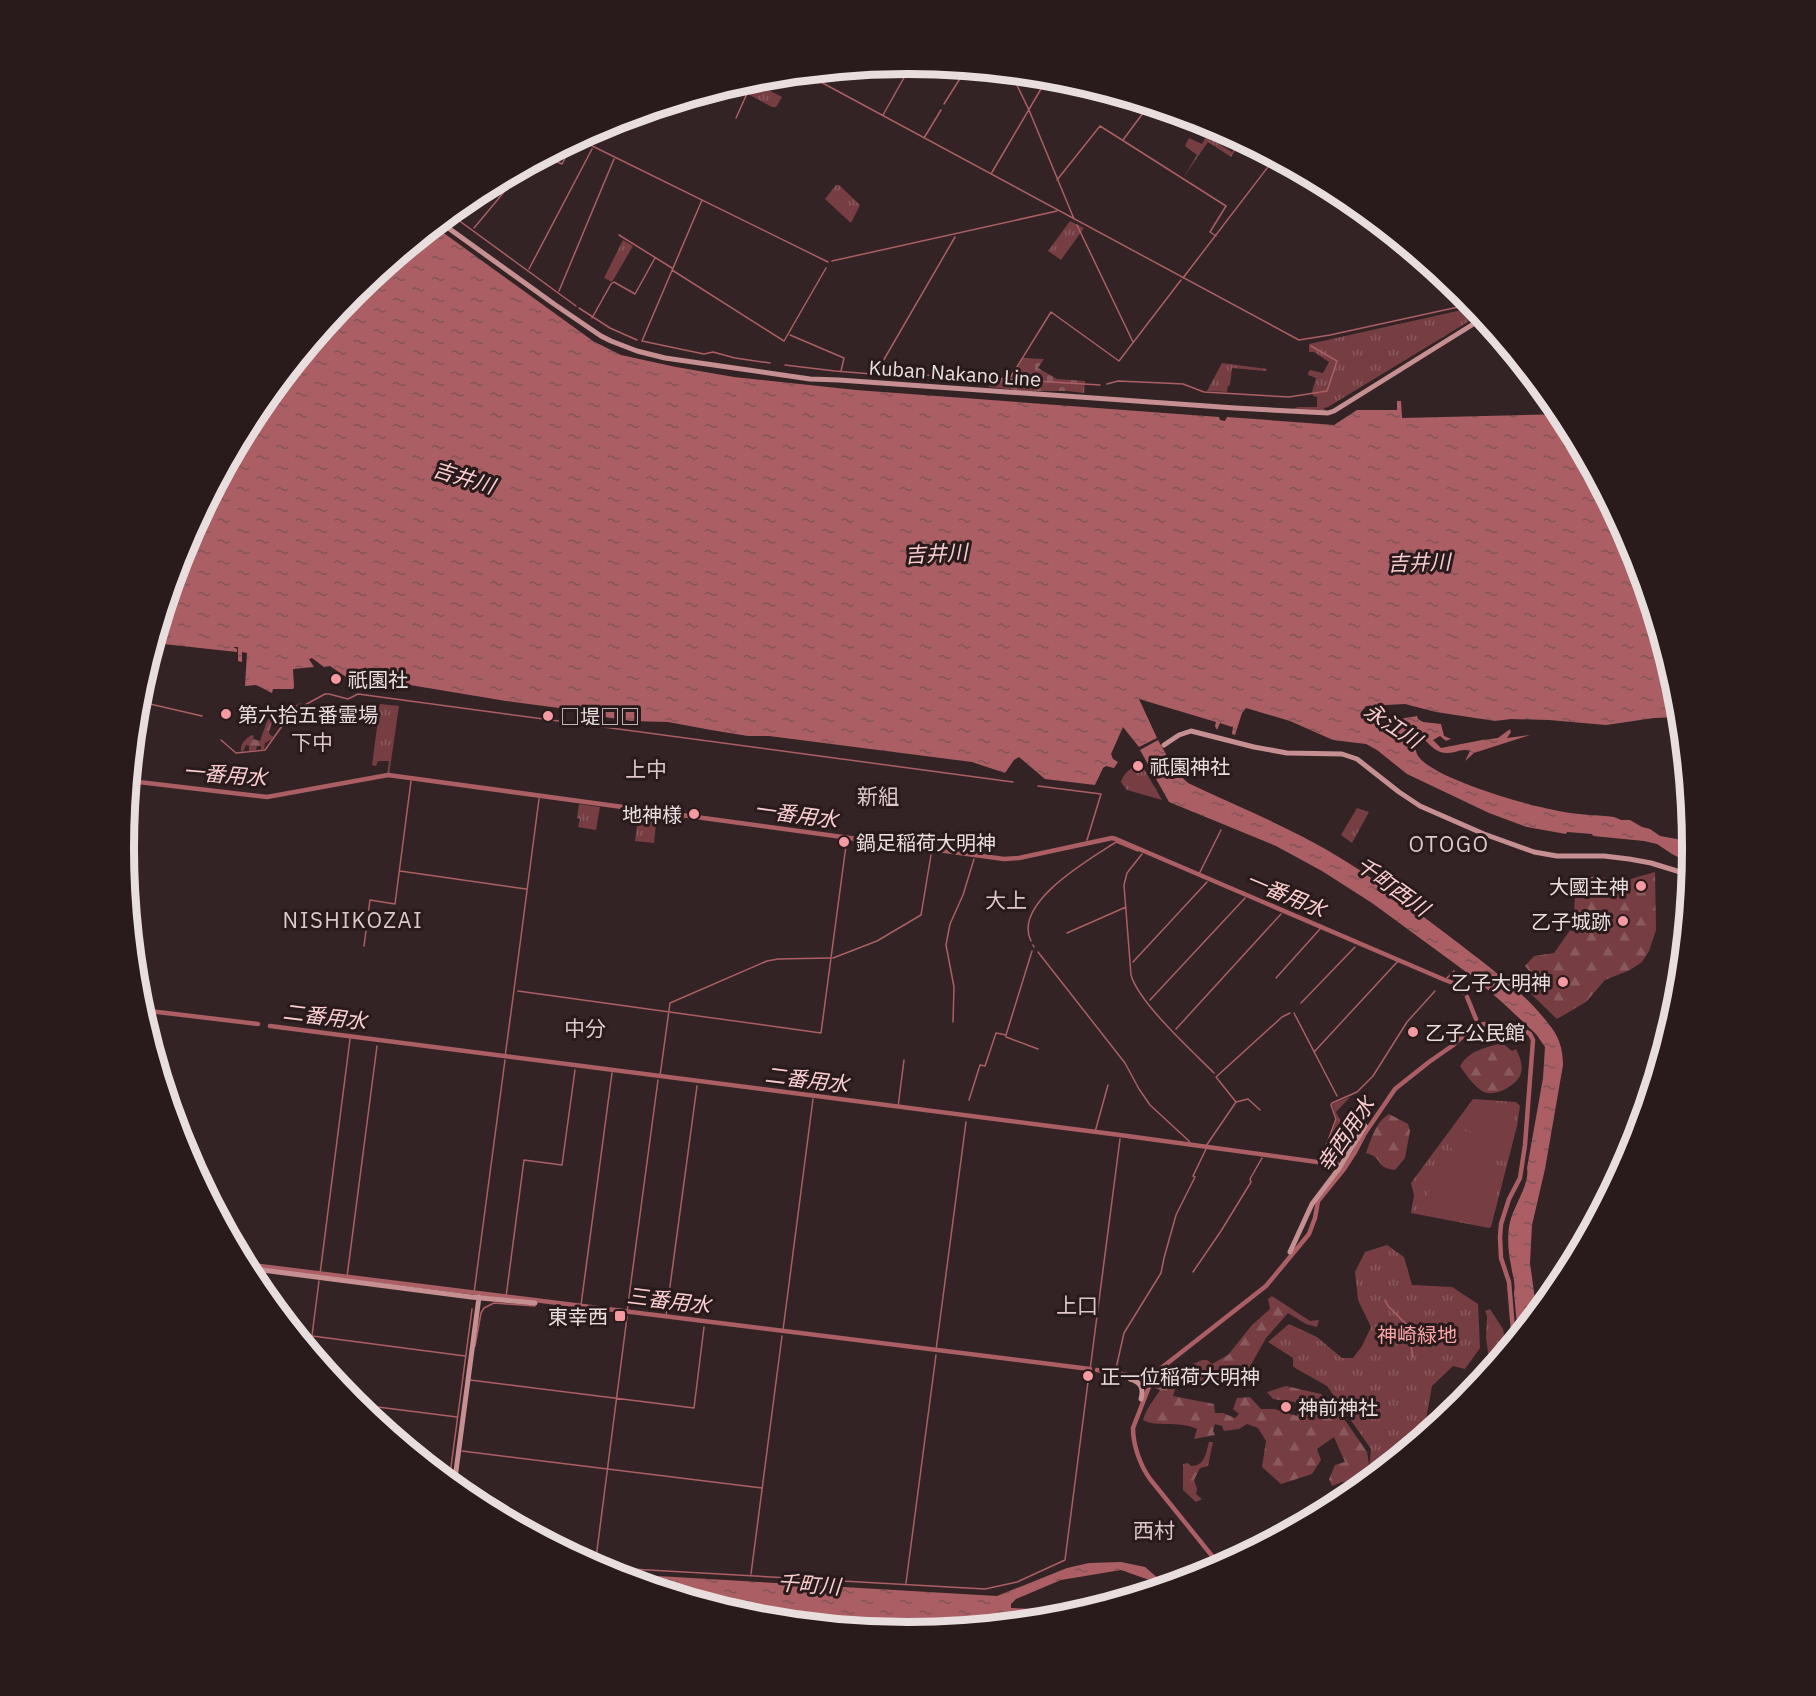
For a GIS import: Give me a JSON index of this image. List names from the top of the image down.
{
  "streets": {
    "main road": ["Kuban Nakano Line"]
  },
  "districts": [
    "下中",
    "上中",
    "新組",
    "OTOGO",
    "大上",
    "NISHIKOZAI",
    "中分",
    "上口",
    "西村"
  ],
  "water": [
    "吉井川",
    "永江川",
    "一番用水",
    "千町西川",
    "二番用水",
    "幸西用水",
    "三番用水",
    "千町川"
  ],
  "parks": ["神崎緑地"],
  "places": {
    "other": [
      "祇園社",
      "第六拾五番霊場",
      "□堤□□",
      "祇園神社",
      "地神様",
      "鍋足稲荷大明神",
      "大國主神",
      "乙子城跡",
      "乙子大明神",
      "乙子公民館",
      "正一位稲荷大明神",
      "神前神社"
    ],
    "transit": ["東幸西"]
  }
}
